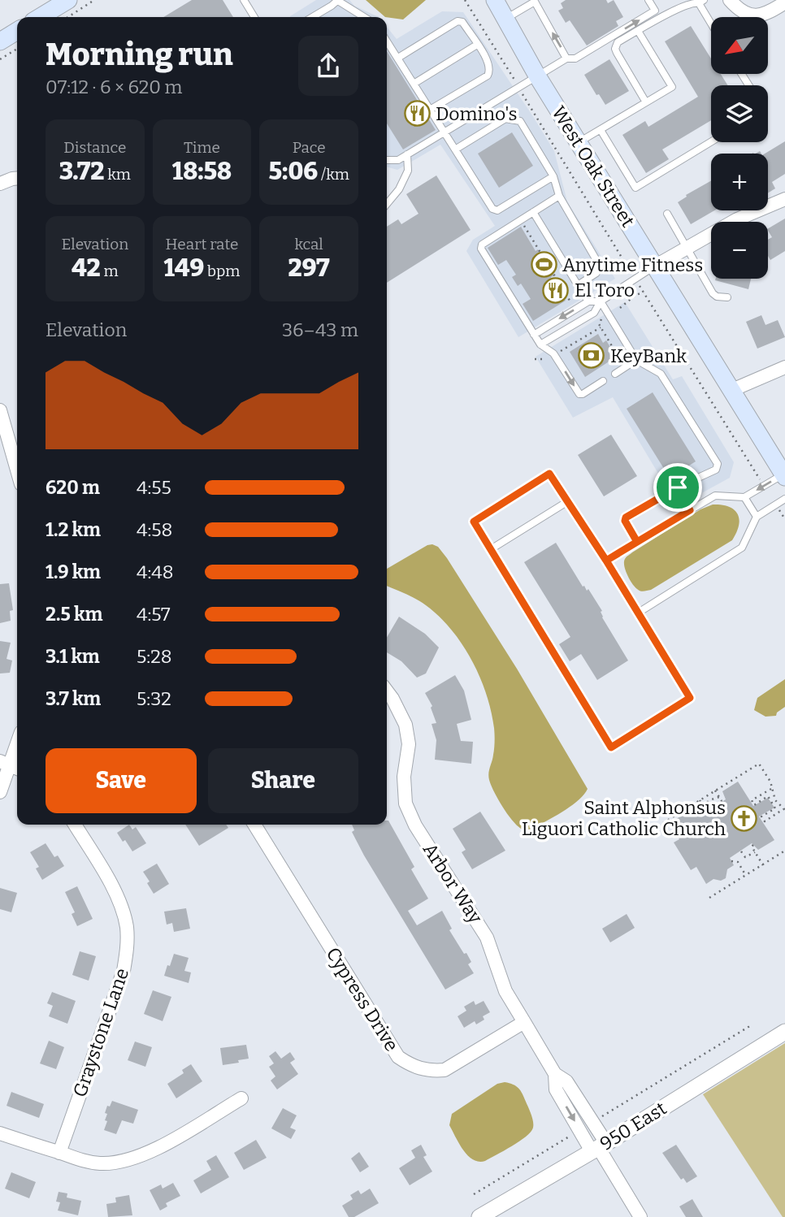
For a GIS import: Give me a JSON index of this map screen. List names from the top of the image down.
{
  "streets": {
    "main road": ["West Oak Street"],
    "street": [
      "Arbor Way",
      "Cypress Drive",
      "Graystone Lane",
      "950 East"
    ]
  },
  "crossings": [
    ["Arbor Way", "Cypress Drive"],
    ["Arbor Way", "950 East"]
  ],
  "places": {
    "restaurant": ["Domino's", "El Toro"],
    "sports": ["Anytime Fitness"],
    "bank": ["KeyBank"],
    "church": ["Saint Alphonsus Liguori Catholic Church"]
  },
  "north": "bottom left",
  "page": {
    "map_buttons": ["+", "−"],
    "heading": ["Morning run", "07:12 · 6 × 620 m"],
    "stats": [
      ["Distance", "3.72 km"],
      ["Time", "18:58"],
      ["Pace", "5:06 /km"],
      ["Elevation", "42 m"],
      ["Heart rate", "149 bpm"],
      ["kcal", "297"]
    ],
    "chart": ["Elevation", "36–43 m"],
    "list": [
      {
        "name": "620 m",
        "note": "4:55"
      },
      {
        "name": "1.2 km",
        "note": "4:58"
      },
      {
        "name": "1.9 km",
        "note": "4:48"
      },
      {
        "name": "2.5 km",
        "note": "4:57"
      },
      {
        "name": "3.1 km",
        "note": "5:28"
      },
      {
        "name": "3.7 km",
        "note": "5:32"
      }
    ],
    "buttons": ["Save", "Share"]
  }
}
